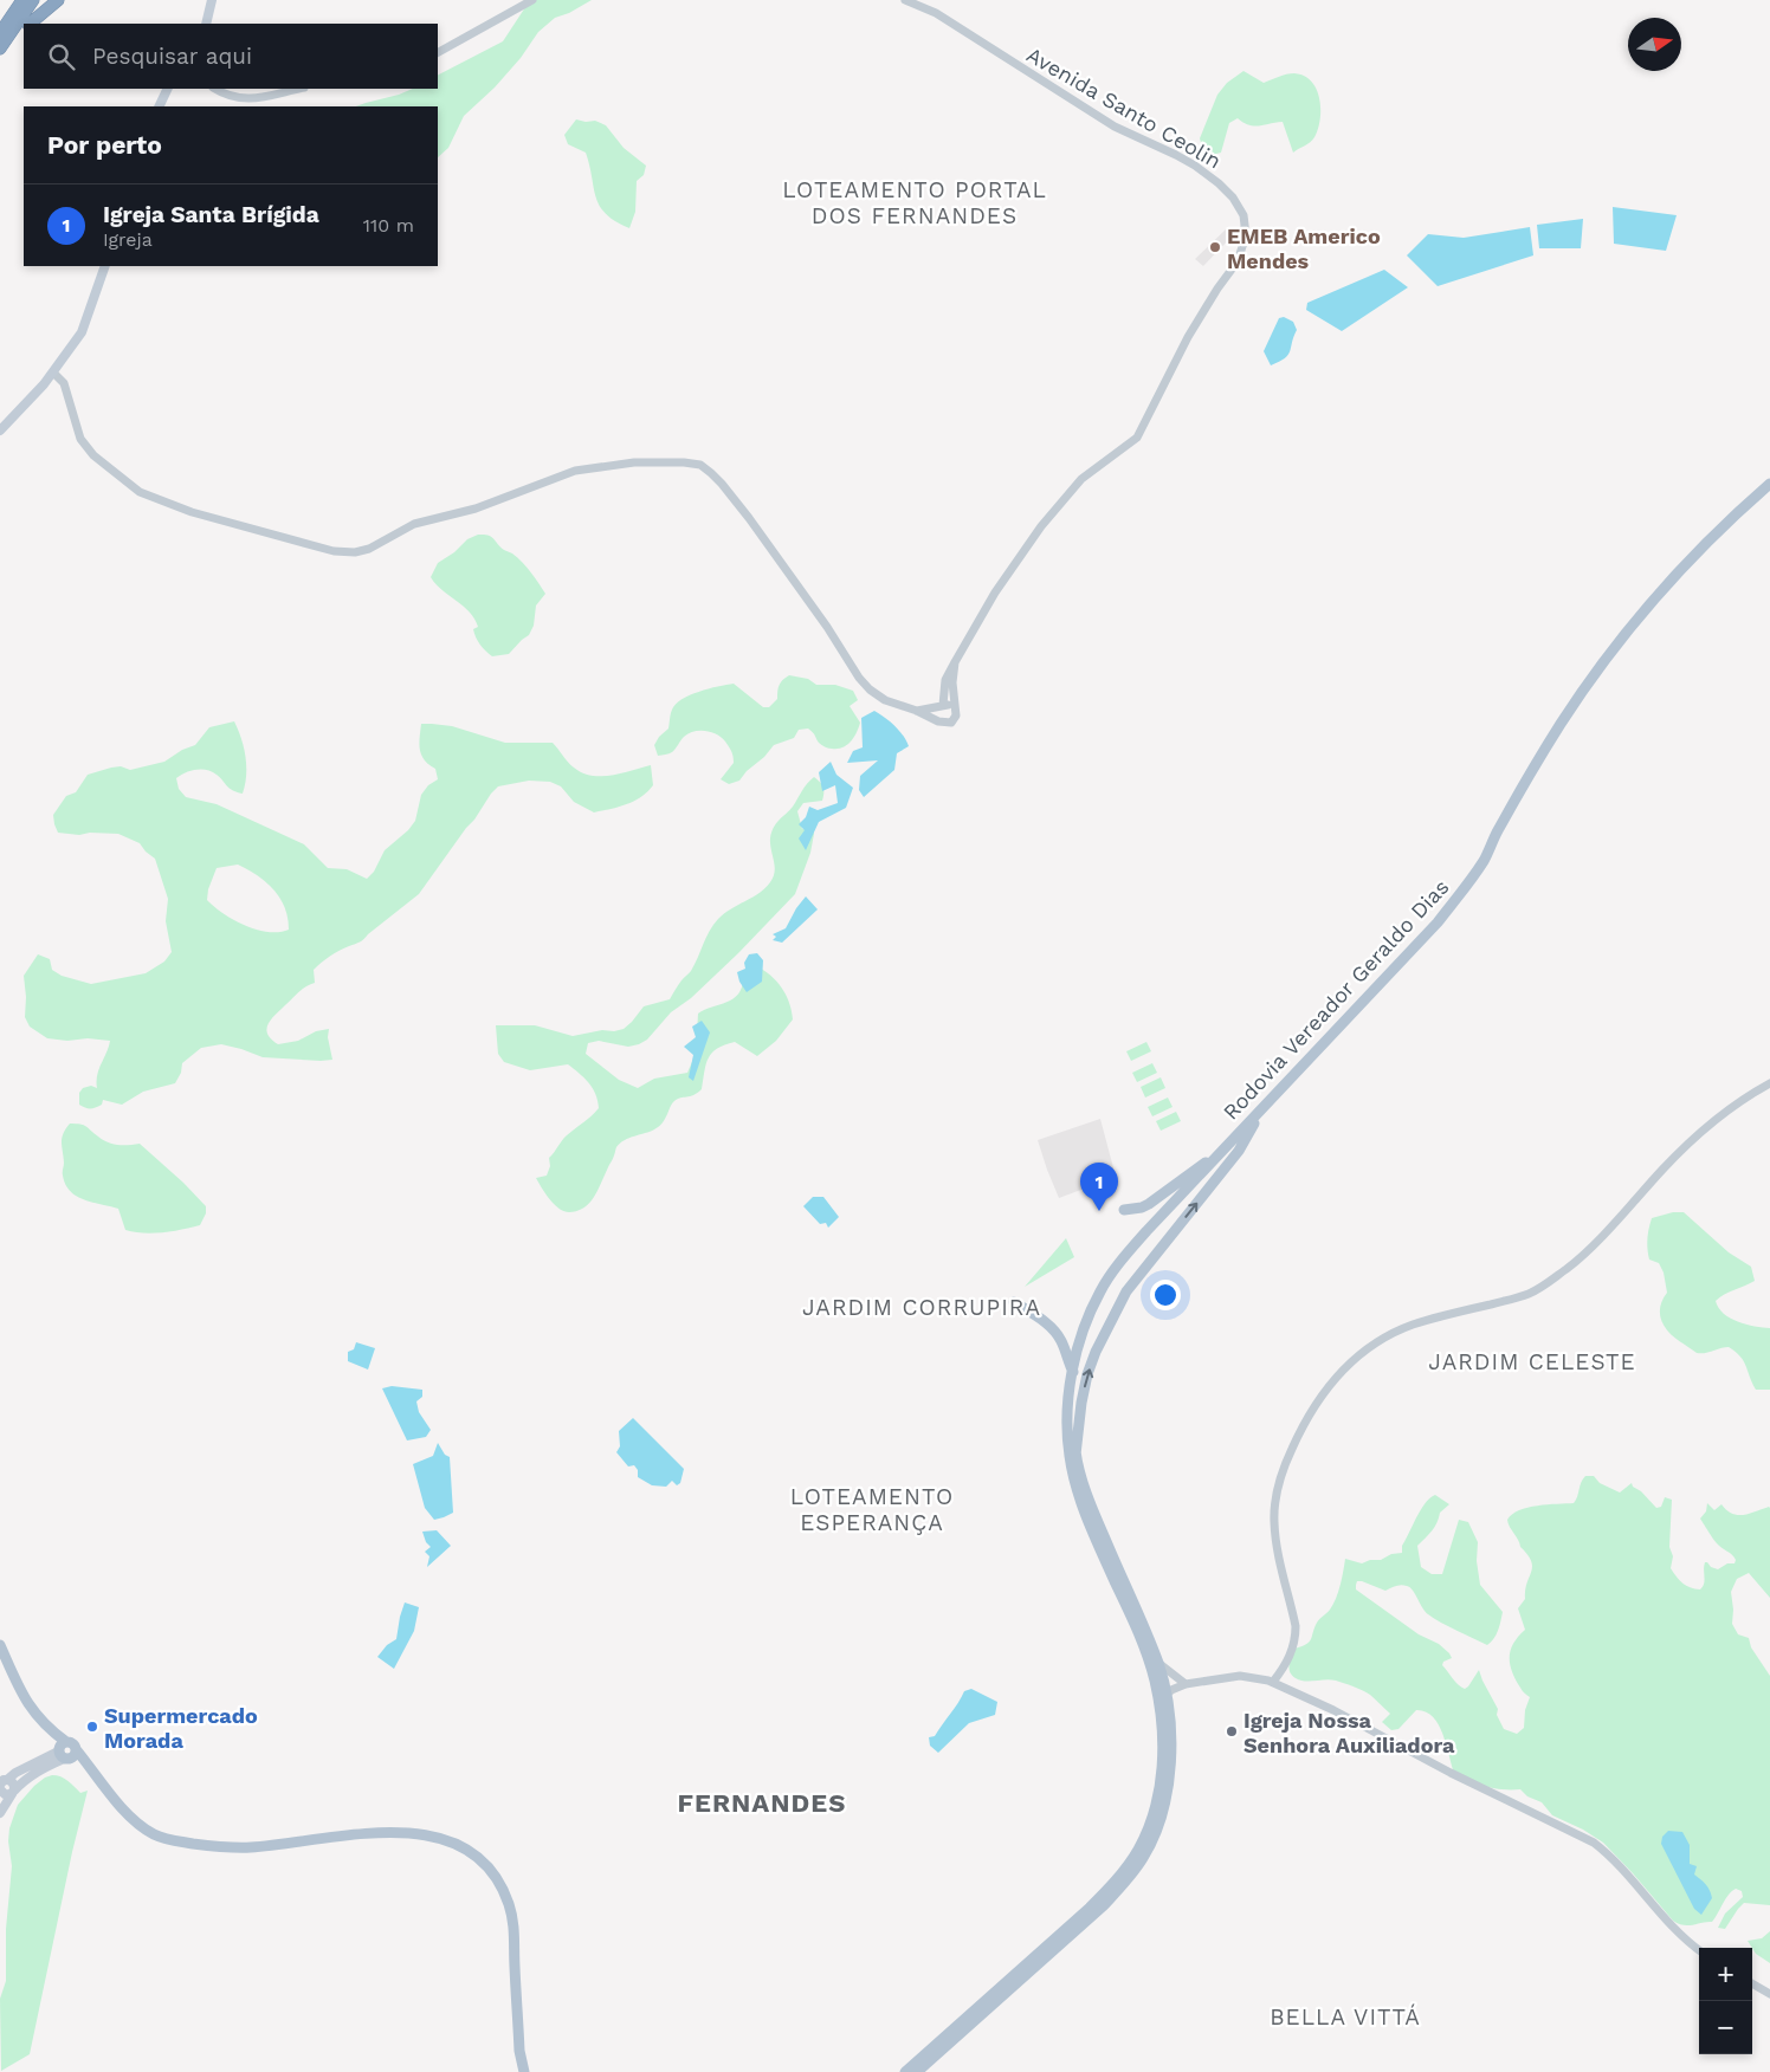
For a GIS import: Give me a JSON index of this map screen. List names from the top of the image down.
{
  "streets": {
    "main road": ["Rodovia Vereador Geraldo Dias"],
    "street": ["Avenida Santo Ceolin"]
  },
  "districts": [
    "LOTEAMENTO PORTAL DOS FERNANDES",
    "JARDIM CORRUPIRA",
    "JARDIM CELESTE",
    "LOTEAMENTO ESPERANÇA",
    "FERNANDES",
    "BELLA VITTÁ"
  ],
  "places": ["EMEB Americo Mendes", "Supermercado Morada", "Igreja Nossa Senhora Auxiliadora"],
  "north": "right",
  "page": {
    "search": "Pesquisar aqui",
    "heading": "Por perto",
    "list": [
      {
        "mark": "1",
        "name": "Igreja Santa Brígida",
        "note": "Igreja",
        "value": "110 m"
      }
    ],
    "pins": "1",
    "map_buttons": ["+", "−"]
  }
}
